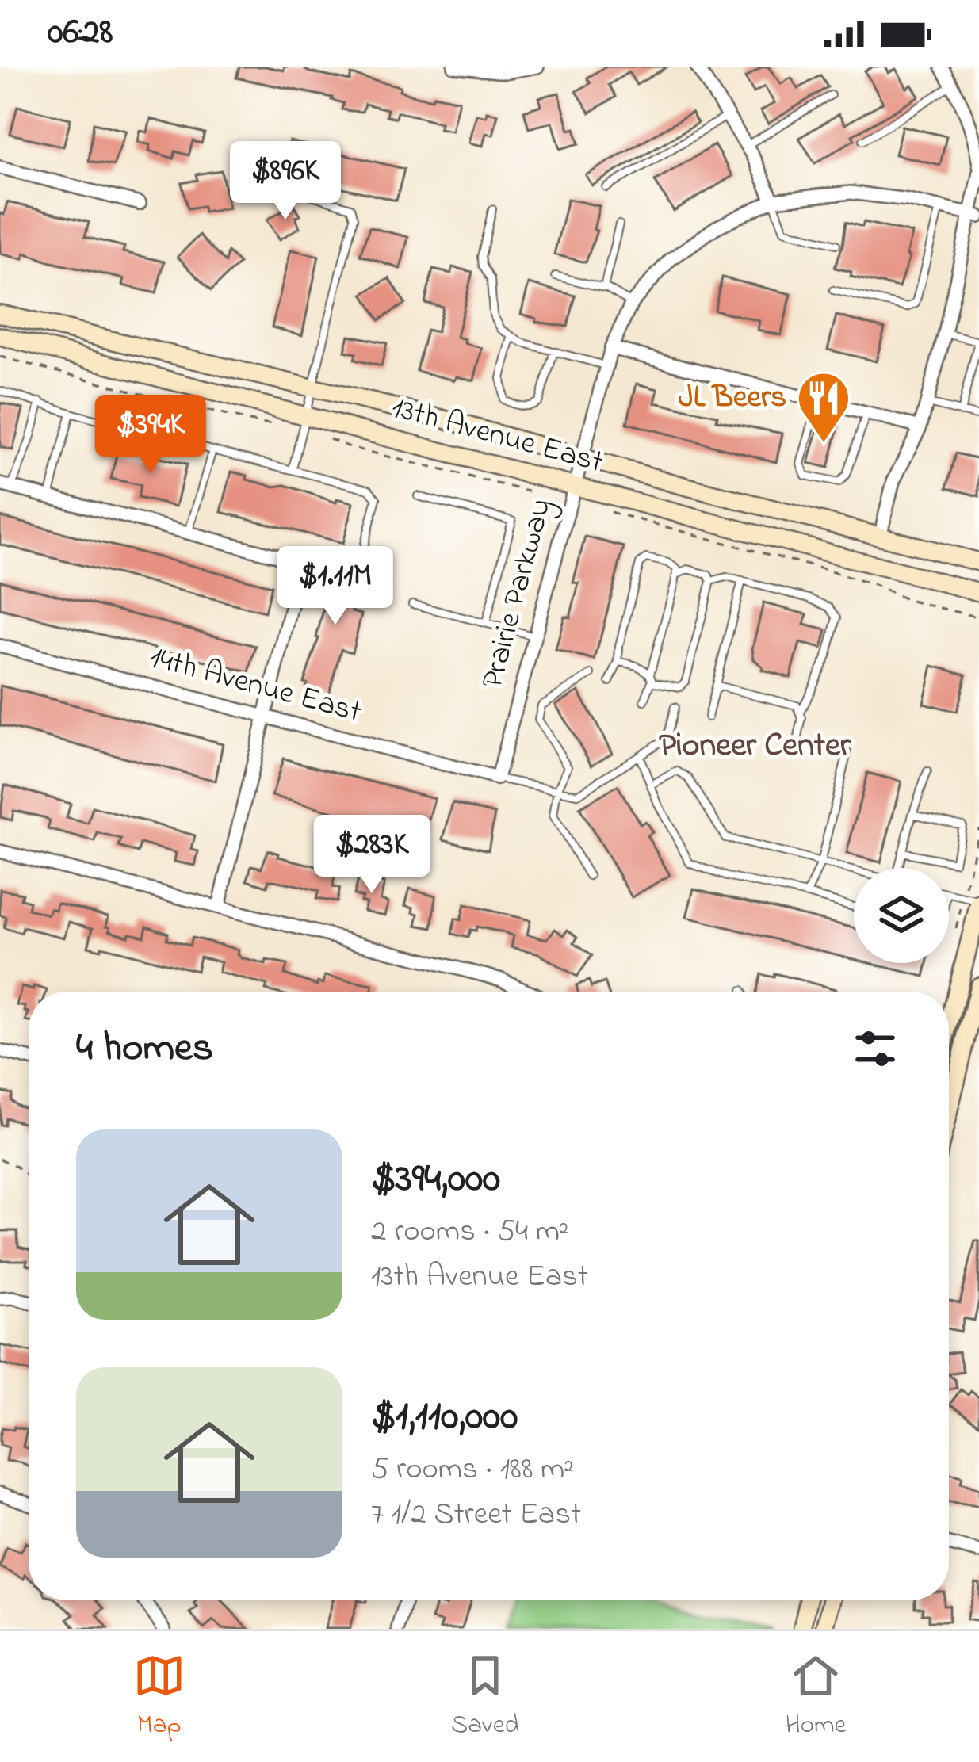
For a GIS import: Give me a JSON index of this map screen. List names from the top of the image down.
{
  "streets": {
    "main road": ["13th Avenue East"],
    "street": ["Prairie Parkway", "14th Avenue East"]
  },
  "crossings": [
    ["13th Avenue East", "Prairie Parkway"],
    ["Prairie Parkway", "14th Avenue East"]
  ],
  "districts": ["Pioneer Center"],
  "places": {
    "restaurant": ["JL Beers"]
  },
  "page": {
    "status": "06:28",
    "price": [
      "$896K",
      "$394K",
      "$1.11M",
      "$283K"
    ],
    "heading": "4 homes",
    "list": [
      {
        "name": "$394,000",
        "note": "2 rooms · 54 m² · 13th Avenue East"
      },
      {
        "name": "$1,110,000",
        "note": "5 rooms · 188 m² · 7 1/2 Street East"
      }
    ],
    "tabs": ["Map", "Saved", "Home"]
  }
}
